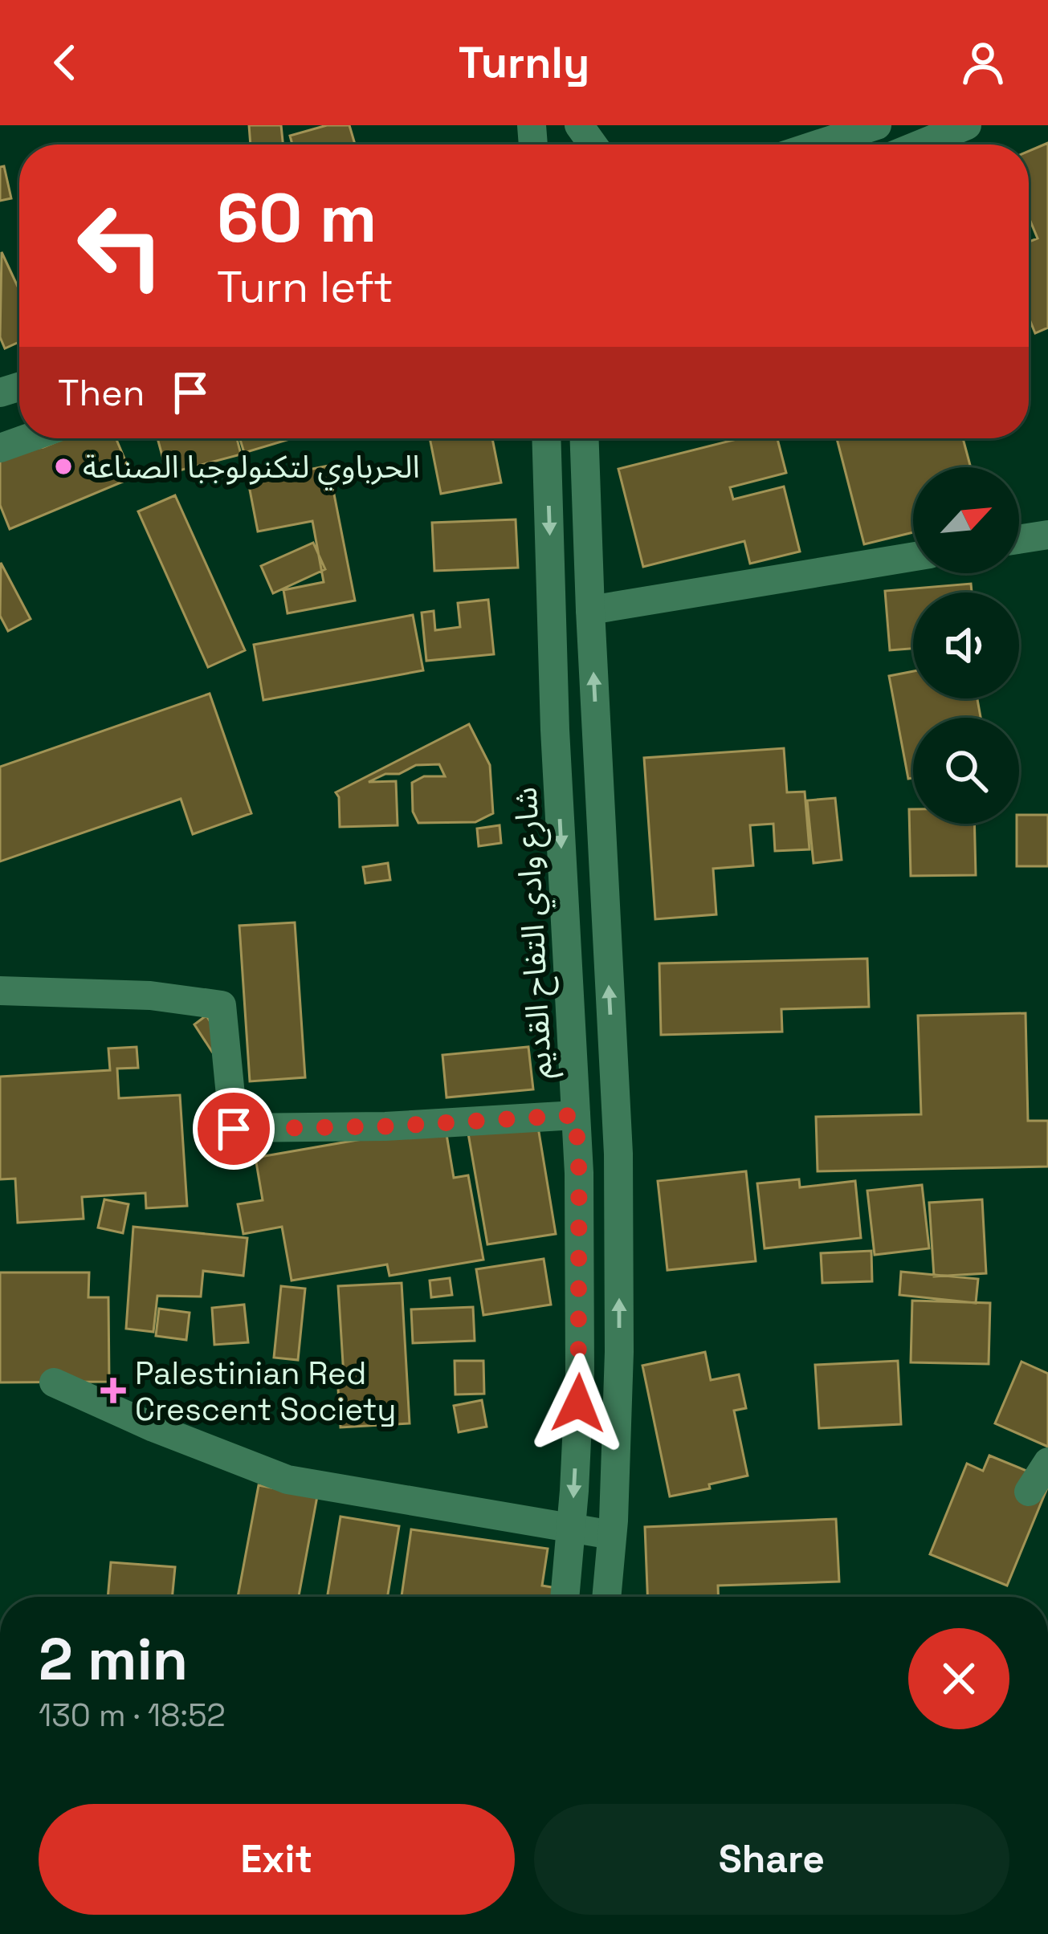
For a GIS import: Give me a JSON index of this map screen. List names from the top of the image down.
{
  "streets": {
    "street": ["شارع وادي التفاح القديم"]
  },
  "places": {
    "other": ["الحرباوي لتكنولوجبا الصناعة"],
    "health": ["Palestinian Red Crescent Society"]
  },
  "north": "top right",
  "page": {
    "header": "Turnly",
    "turn": ["60 m", "Turn left"],
    "then": "Then",
    "heading": ["2 min", "130 m · 18:52"],
    "buttons": ["Exit", "Share"]
  }
}
